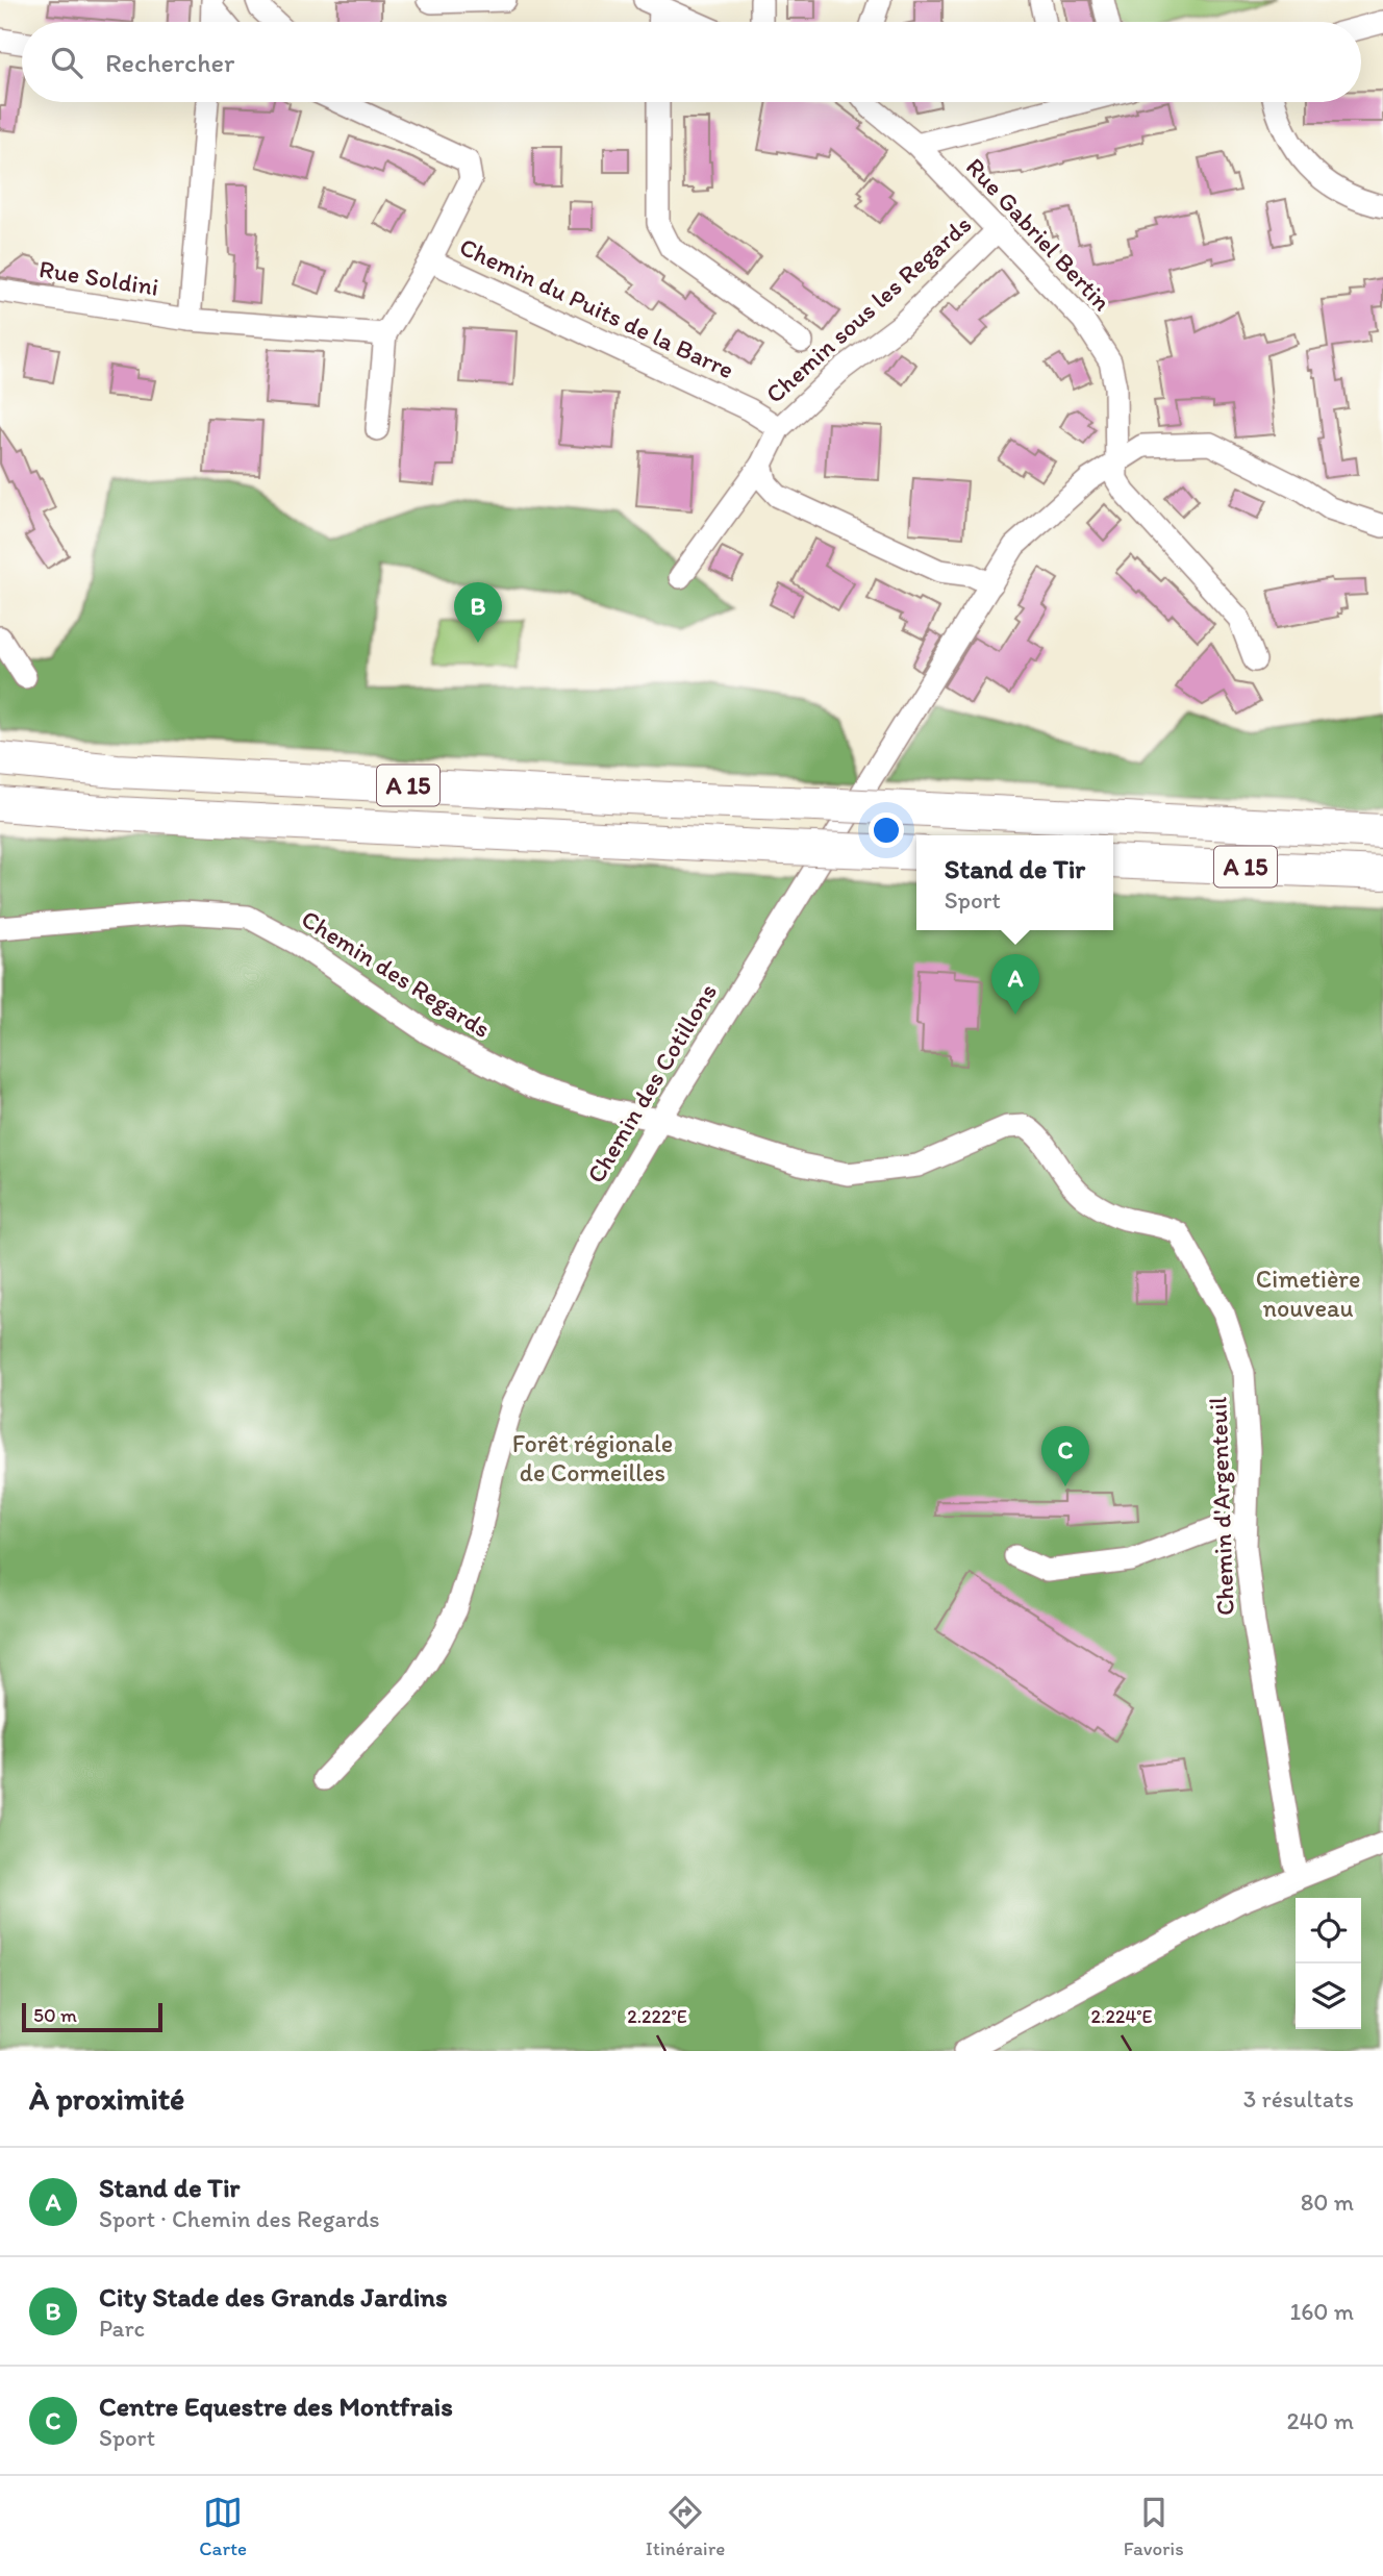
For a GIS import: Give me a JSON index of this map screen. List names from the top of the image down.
{
  "streets": {
    "highway": ["A 15"],
    "street": [
      "Rue Gabriel Bertin",
      "Rue Soldini",
      "Chemin du Puits de la Barre",
      "Chemin sous les Regards",
      "Chemin des Regards",
      "Chemin des Cotillons",
      "Chemin d'Argenteuil"
    ]
  },
  "crossings": [
    ["Rue Gabriel Bertin", "Chemin sous les Regards"],
    ["Rue Gabriel Bertin", "Chemin des Cotillons"],
    ["Chemin du Puits de la Barre", "Chemin sous les Regards"],
    ["Chemin des Regards", "Chemin des Cotillons"],
    ["Chemin des Regards", "Chemin d'Argenteuil"]
  ],
  "parks": ["Cimetière nouveau", "Forêt régionale de Cormeilles"],
  "scale_bar": "50 m",
  "page": {
    "search": "Rechercher",
    "pins": ["B", "A", "C"],
    "popup": ["Stand de Tir", "Sport"],
    "scale": "50 m",
    "heading": ["À proximité", "3 résultats"],
    "list": [
      {
        "mark": "A",
        "name": "Stand de Tir",
        "note": "Sport · Chemin des Regards",
        "value": "80 m"
      },
      {
        "mark": "B",
        "name": "City Stade des Grands Jardins",
        "note": "Parc",
        "value": "160 m"
      },
      {
        "mark": "C",
        "name": "Centre Equestre des Montfrais",
        "note": "Sport",
        "value": "240 m"
      }
    ],
    "nav": ["Carte", "Itinéraire", "Favoris"]
  },
  "coordinates": ["2.222°E", "2.224°E"]
}
